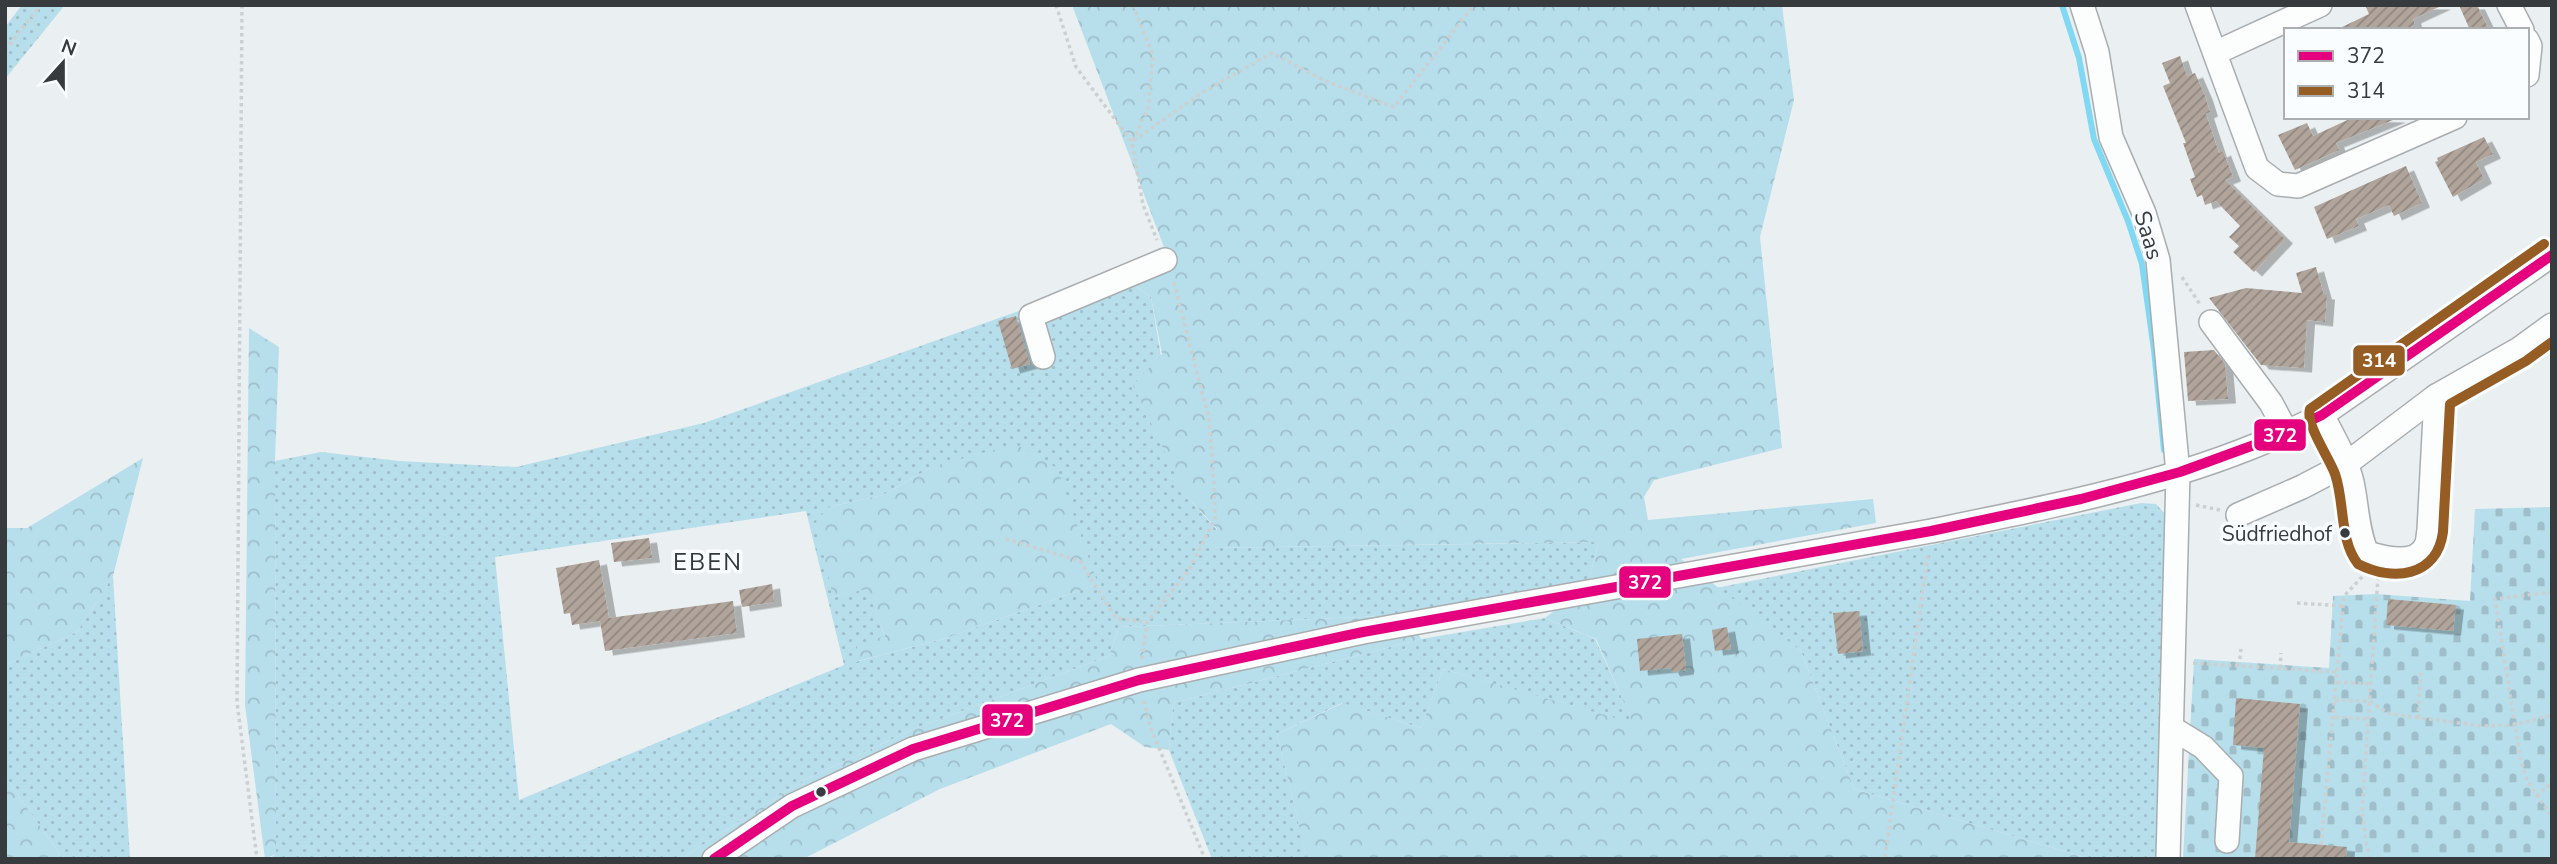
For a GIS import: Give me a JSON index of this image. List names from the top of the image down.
{
  "streets": {
    "street": ["Saas"]
  },
  "districts": ["EBEN"],
  "places": ["Südfriedhof"],
  "lines": ["transit line 314", "transit line 372"],
  "legend": ["372", "314"],
  "north": "top"
}
